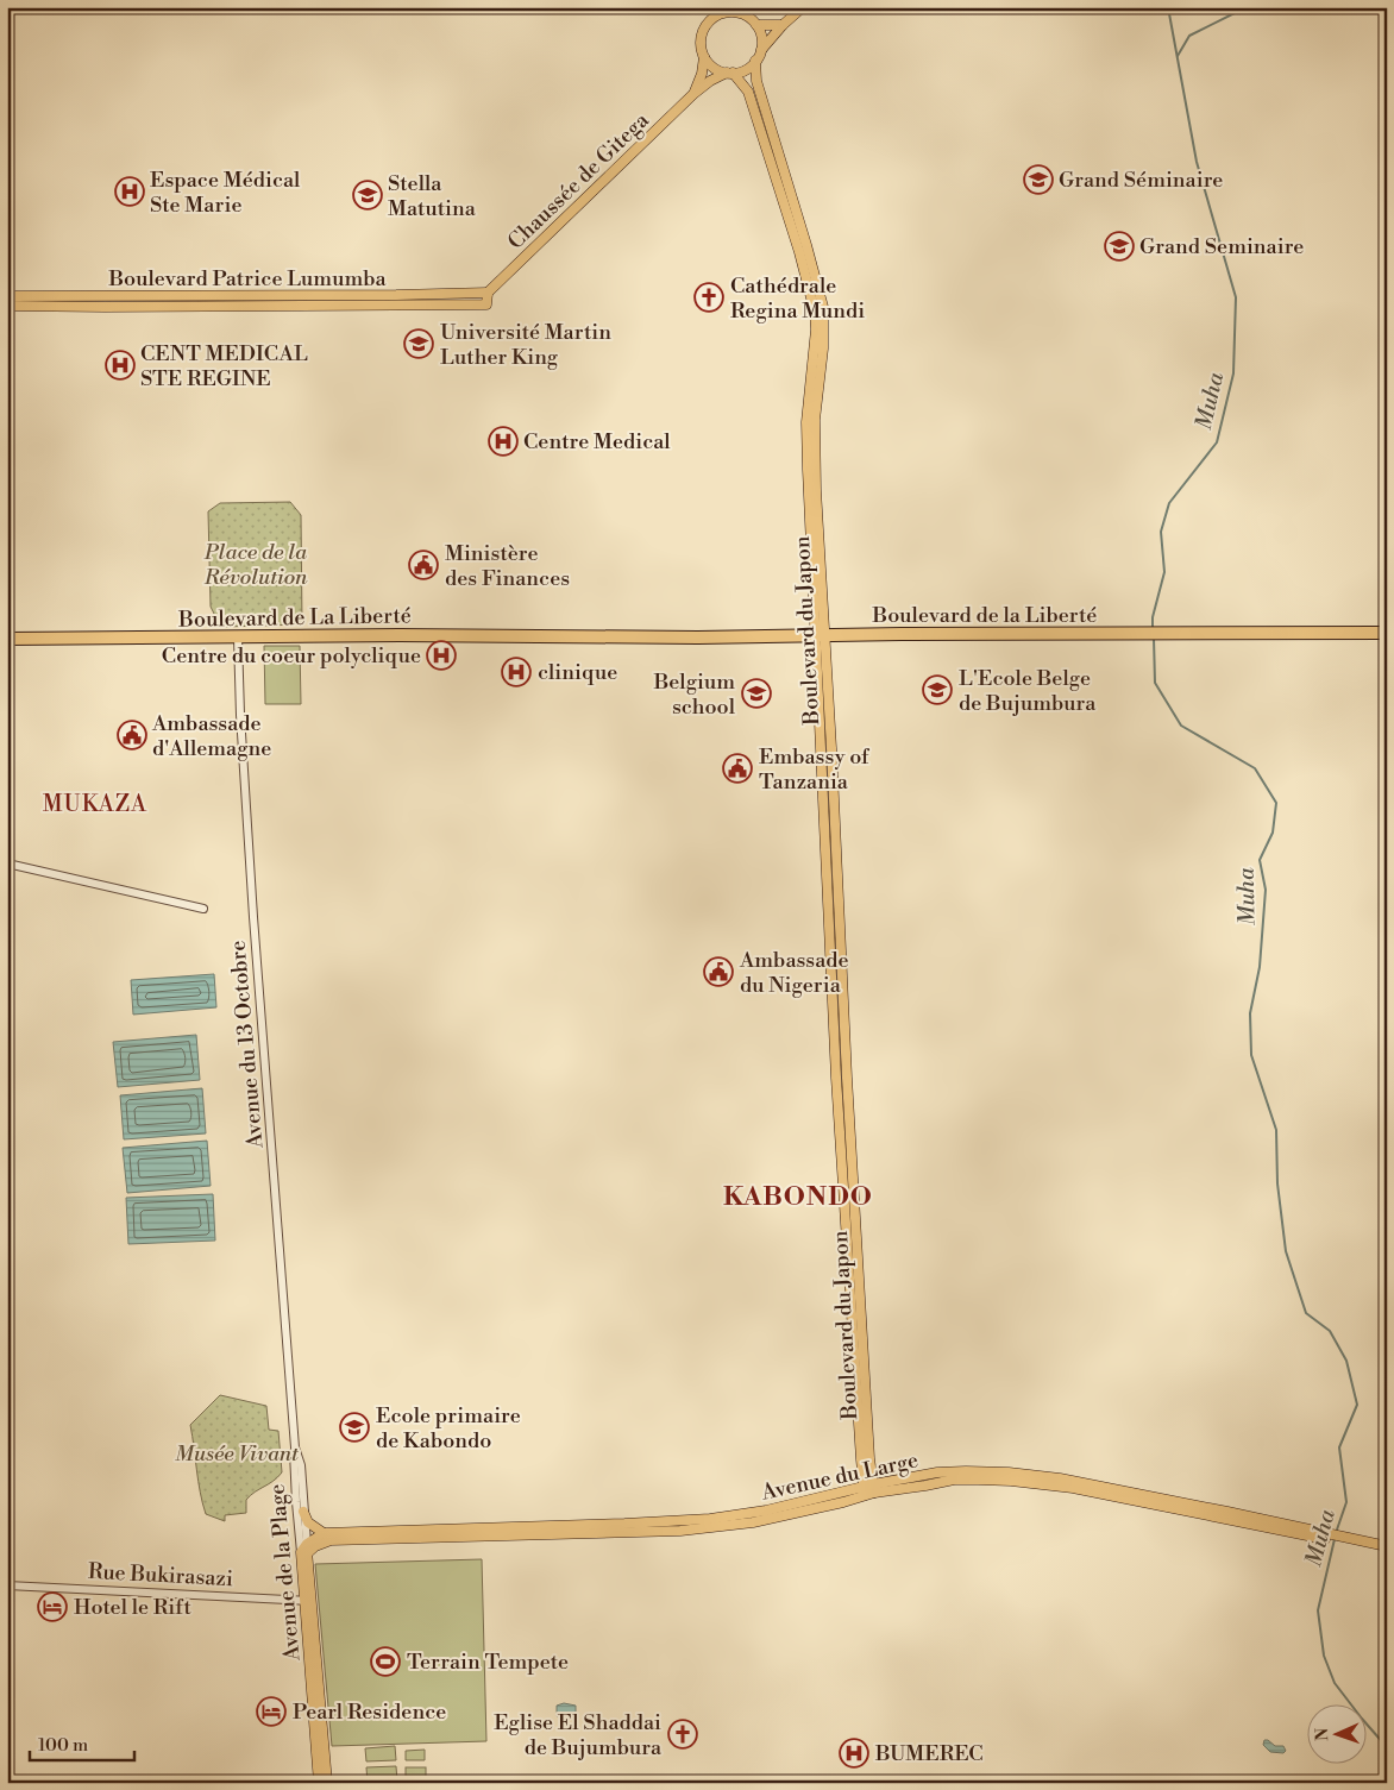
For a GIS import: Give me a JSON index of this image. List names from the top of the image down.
{
  "streets": {
    "highway": ["Boulevard de la Liberté", "Boulevard de La Liberté"],
    "main road": [
      "Chaussée de Gitega",
      "Boulevard Patrice Lumumba",
      "Boulevard du Japon",
      "Avenue du Large",
      "Avenue de la Plage"
    ],
    "street": ["Avenue du 13 Octobre", "Rue Bukirasazi"]
  },
  "crossings": [
    ["Chaussée de Gitega", "Boulevard Patrice Lumumba"],
    ["Chaussée de Gitega", "Boulevard du Japon"],
    ["Boulevard de la Liberté", "Boulevard de La Liberté"],
    ["Boulevard de la Liberté", "Boulevard du Japon"],
    ["Boulevard de La Liberté", "Avenue du 13 Octobre"],
    ["Boulevard du Japon", "Avenue du Large"],
    ["Avenue du 13 Octobre", "Avenue de la Plage"],
    ["Avenue du Large", "Avenue de la Plage"],
    ["Avenue de la Plage", "Rue Bukirasazi"]
  ],
  "districts": ["MUKAZA", "KABONDO"],
  "water": ["Muha"],
  "parks": ["Place de la Révolution", "Musée Vivant"],
  "places": {
    "school or university": [
      "Grand Séminaire",
      "Stella Matutina",
      "Grand Seminaire",
      "Université Martin Luther King",
      "L'Ecole Belge de Bujumbura",
      "Belgium school",
      "Ecole primaire de Kabondo"
    ],
    "hospital": [
      "Espace Médical Ste Marie",
      "CENT MEDICAL STE REGINE",
      "Centre Medical",
      "Centre du coeur polyclique",
      "clinique",
      "BUMEREC"
    ],
    "church": ["Cathédrale Regina Mundi", "Eglise El Shaddai de Bujumbura"],
    "public building": [
      "Ministère des Finances",
      "Ambassade d'Allemagne",
      "Embassy of Tanzania",
      "Ambassade du Nigeria"
    ],
    "hotel": ["Hotel le Rift", "Pearl Residence"],
    "sports": ["Terrain Tempete"]
  },
  "scale_bar": "100 m",
  "north": "left"
}
